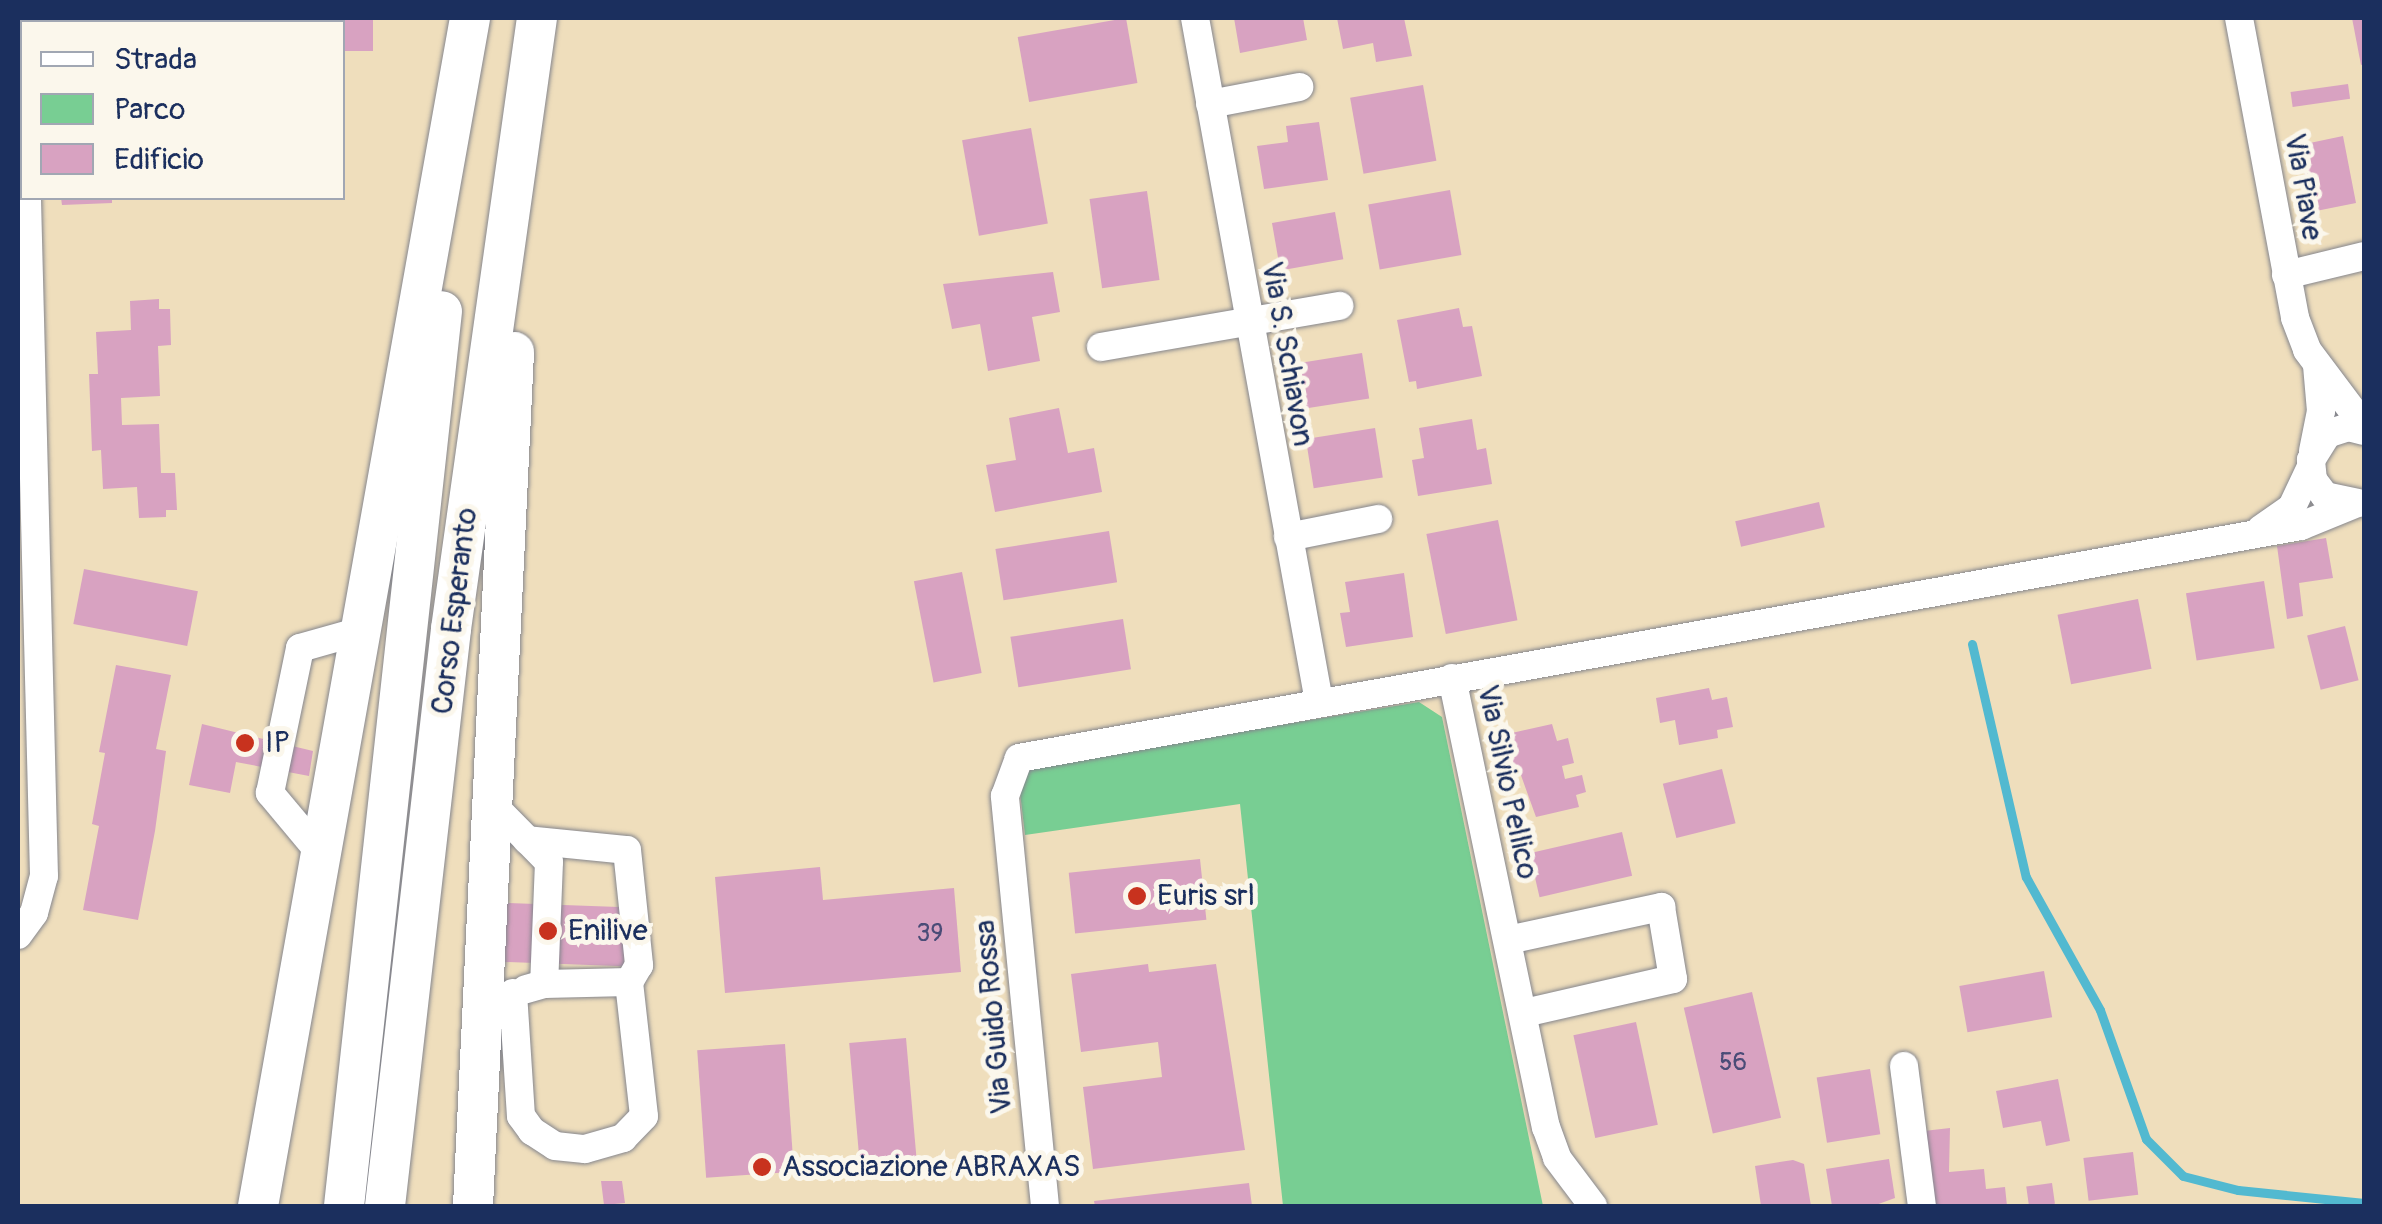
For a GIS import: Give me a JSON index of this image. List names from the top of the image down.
{
  "streets": {
    "highway": ["Corso Esperanto"],
    "street": [
      "Via Piave",
      "Via S. Schiavon",
      "Via Silvio Pellico",
      "Via Guido Rossa"
    ]
  },
  "crossings": [
    ["Via S. Schiavon", "Via Silvio Pellico"],
    ["Via Silvio Pellico", "Via Guido Rossa"]
  ],
  "places": [
    "IP",
    "Euris srl",
    "Enilive",
    "Associazione ABRAXAS"
  ],
  "house_numbers": ["39", "56"],
  "legend": ["Strada", "Parco", "Edificio"]
}
